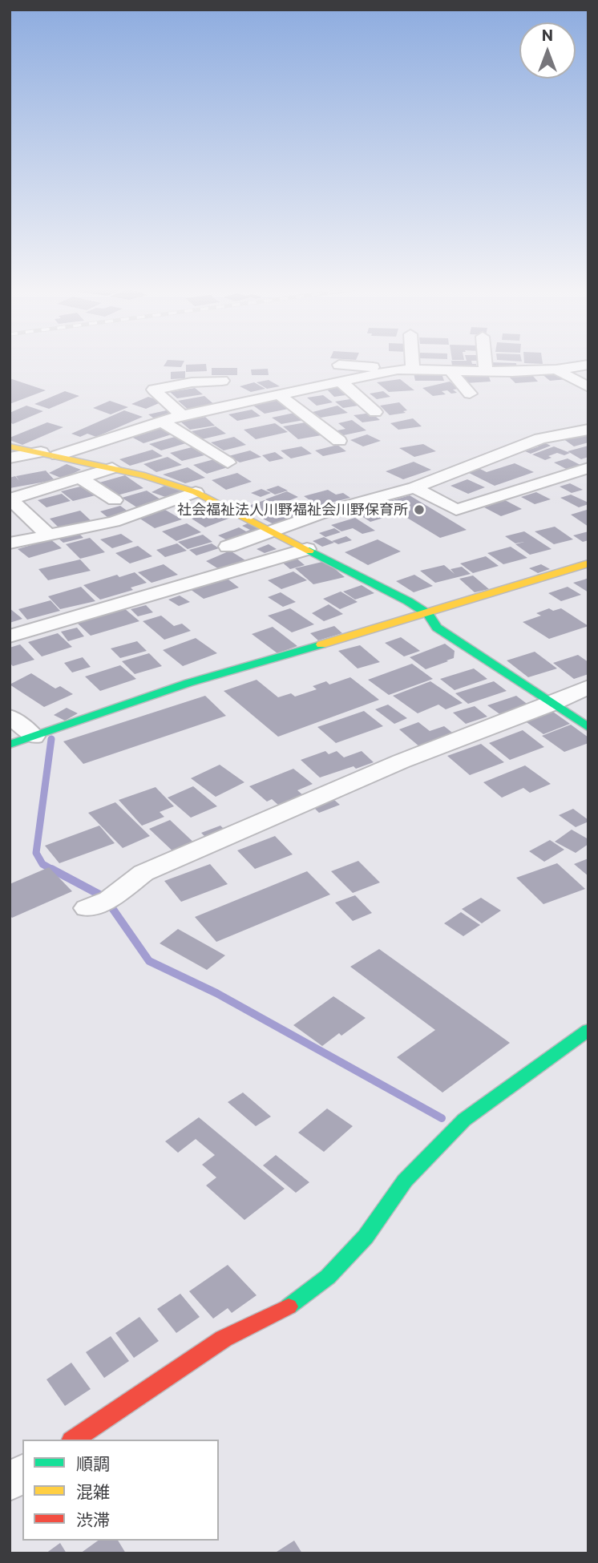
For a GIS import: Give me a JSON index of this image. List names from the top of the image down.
{
  "places": ["社会福祉法人川野福祉会川野保育所"],
  "legend": ["順調", "混雑", "渋滞"],
  "north": "top"
}
